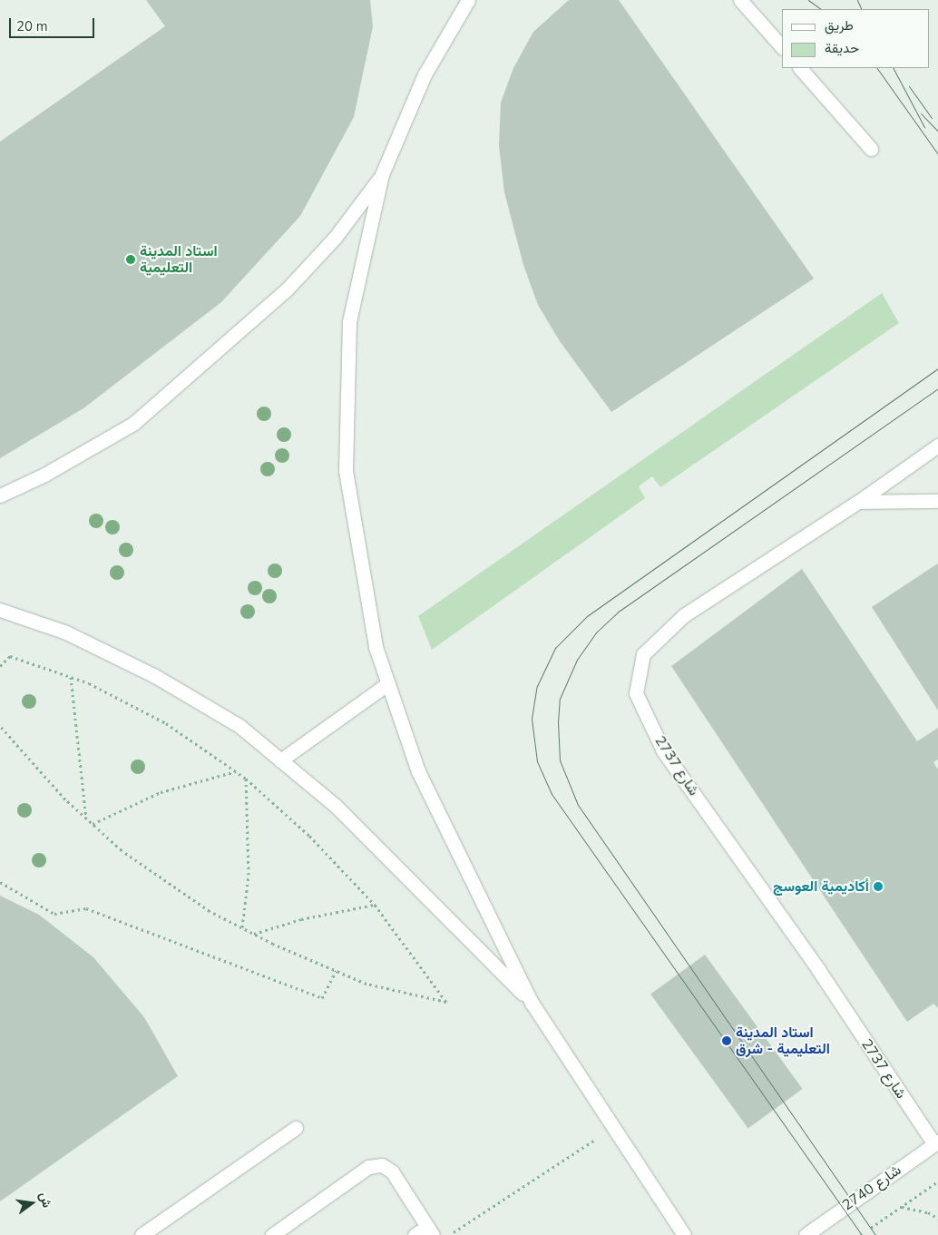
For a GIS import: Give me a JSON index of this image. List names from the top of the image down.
{
  "streets": {
    "street": ["شارع 2737", "شارع 2740"]
  },
  "crossings": [
    ["شارع 2737", "شارع 2740"]
  ],
  "places": ["استاد المدينة التعليمية", "أكاديمية العوسج", "استاد المدينة التعليمية - شرق"],
  "legend": ["طريق", "حديقة"],
  "scale_bar": "20 m",
  "north": "right"
}
